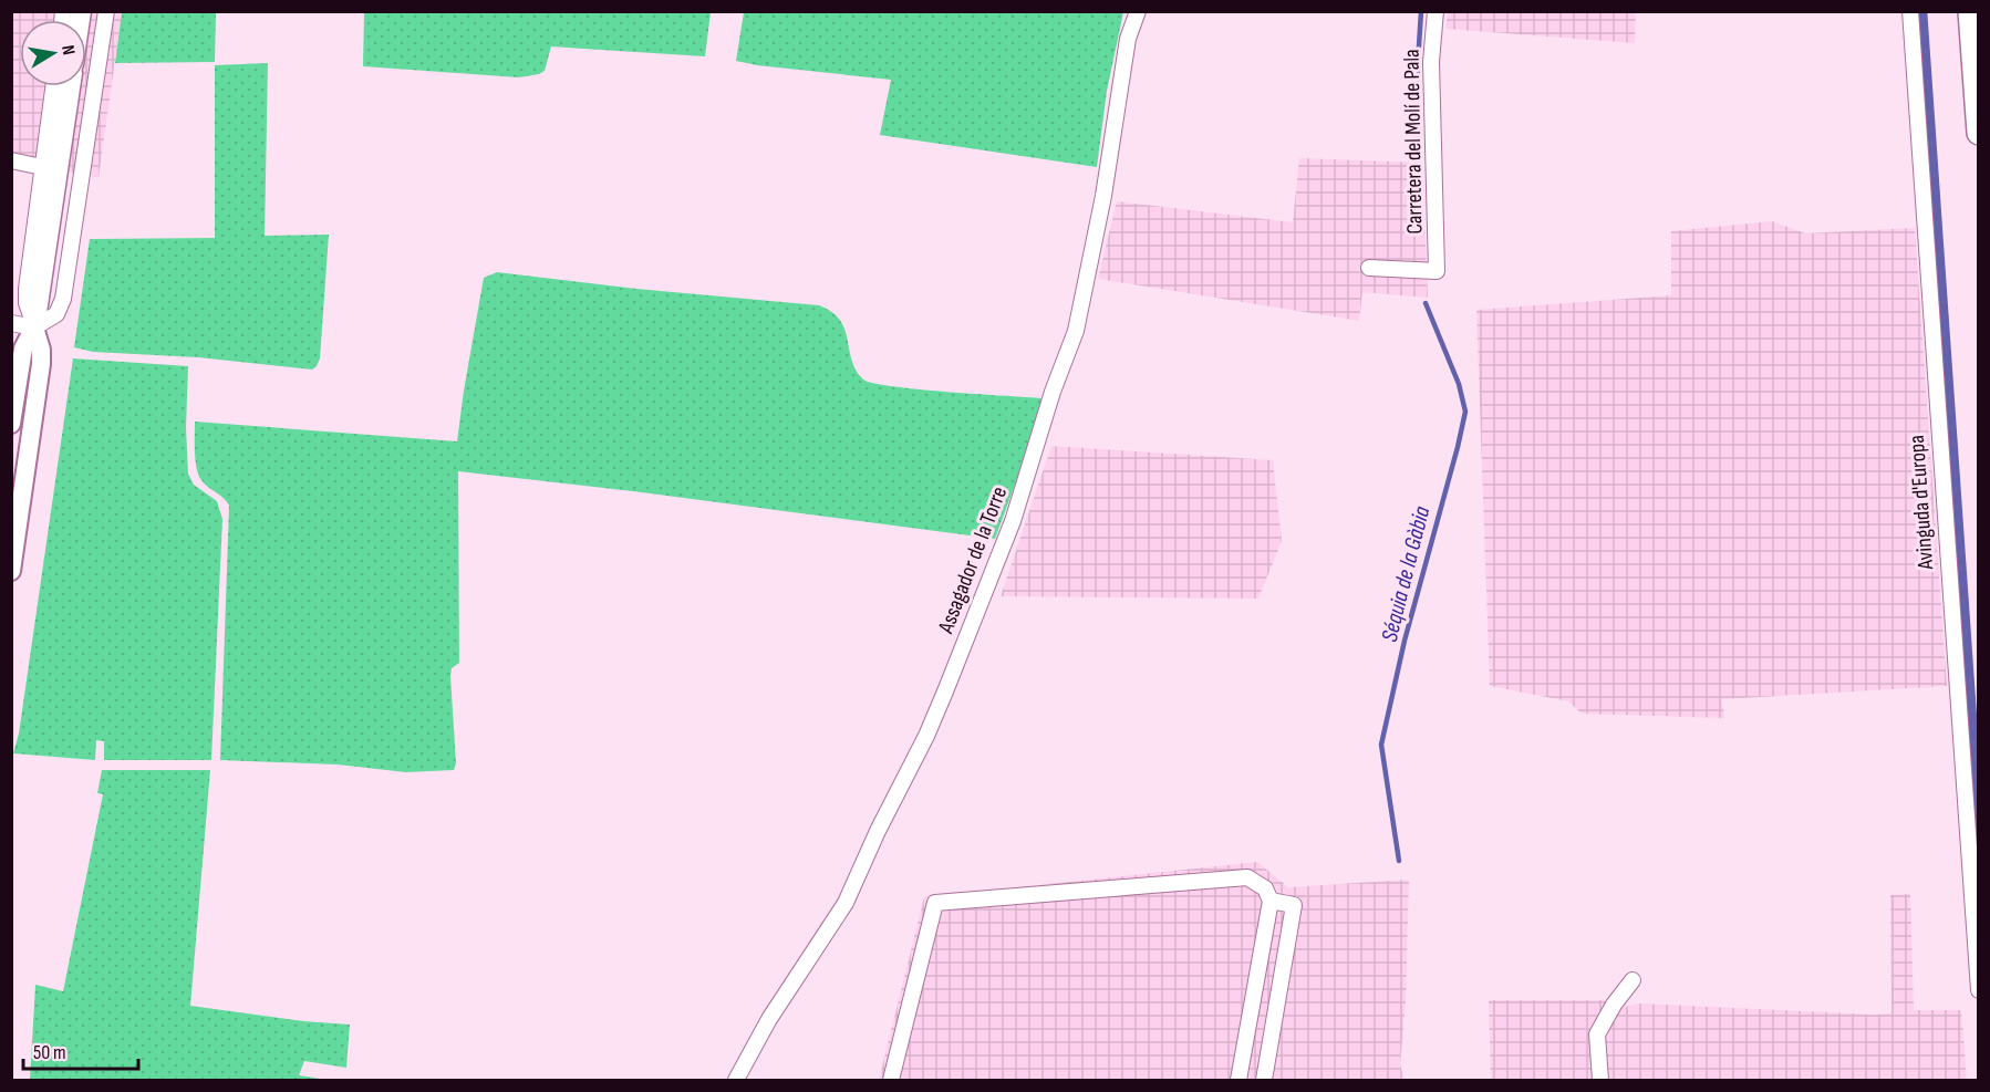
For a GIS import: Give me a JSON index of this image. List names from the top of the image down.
{
  "streets": {
    "street": ["Carretera del Molí de Pala", "Avinguda d'Europa", "Assagador de la Torre"]
  },
  "water": ["Séquia de la Gàbia"],
  "scale_bar": "50 m",
  "north": "right"
}
